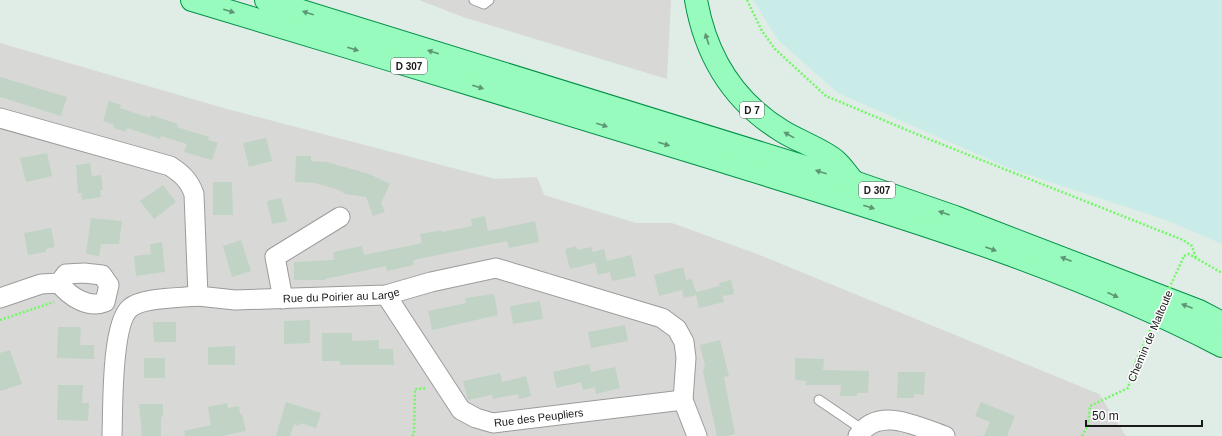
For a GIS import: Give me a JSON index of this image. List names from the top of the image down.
{
  "streets": {
    "main road": ["D 307", "D 7"],
    "street": ["Rue du Poirier au Large", "Rue des Peupliers"],
    "path": ["Chemin de Maltoute"]
  },
  "crossings": [
    ["D 307", "D 7"],
    ["Rue du Poirier au Large", "Rue des Peupliers"]
  ],
  "scale_bar": "50 m"
}
